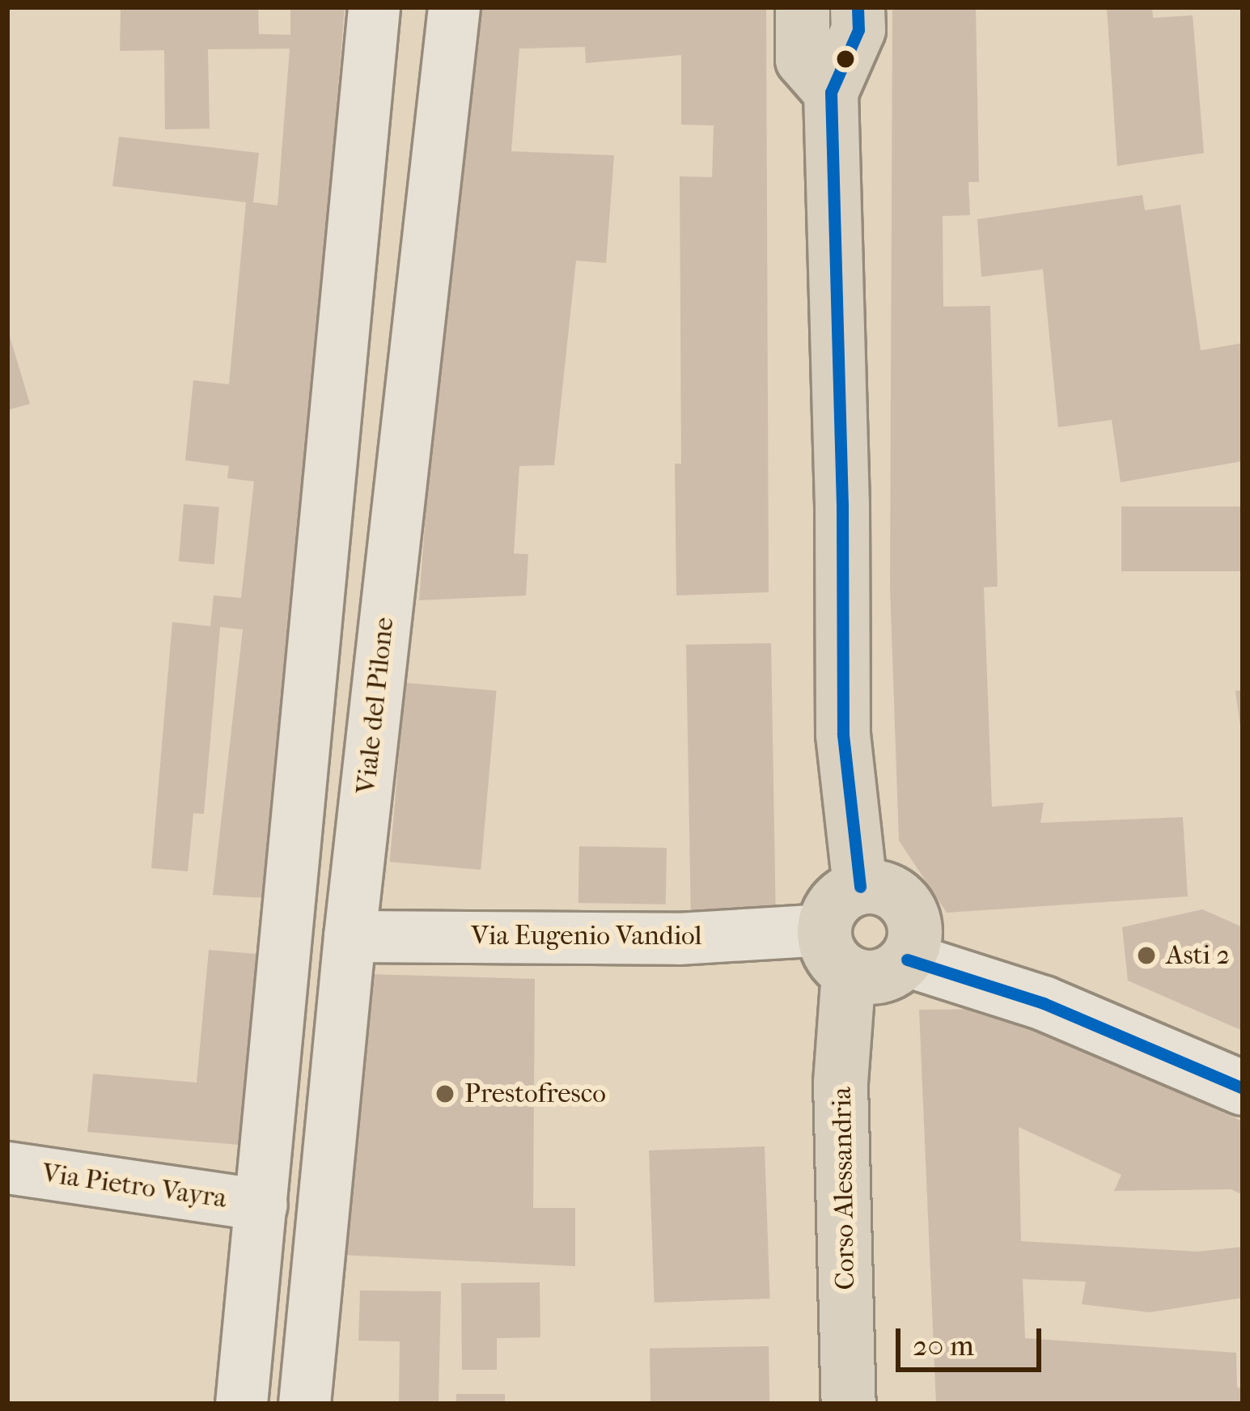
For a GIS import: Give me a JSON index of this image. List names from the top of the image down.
{
  "streets": {
    "main road": ["Corso Alessandria"],
    "street": ["Viale del Pilone", "Via Eugenio Vandiol", "Via Pietro Vayra"]
  },
  "crossings": [
    ["Viale del Pilone", "Via Eugenio Vandiol"],
    ["Via Eugenio Vandiol", "Corso Alessandria"]
  ],
  "places": ["Asti 2", "Prestofresco"],
  "scale_bar": "20 m"
}
